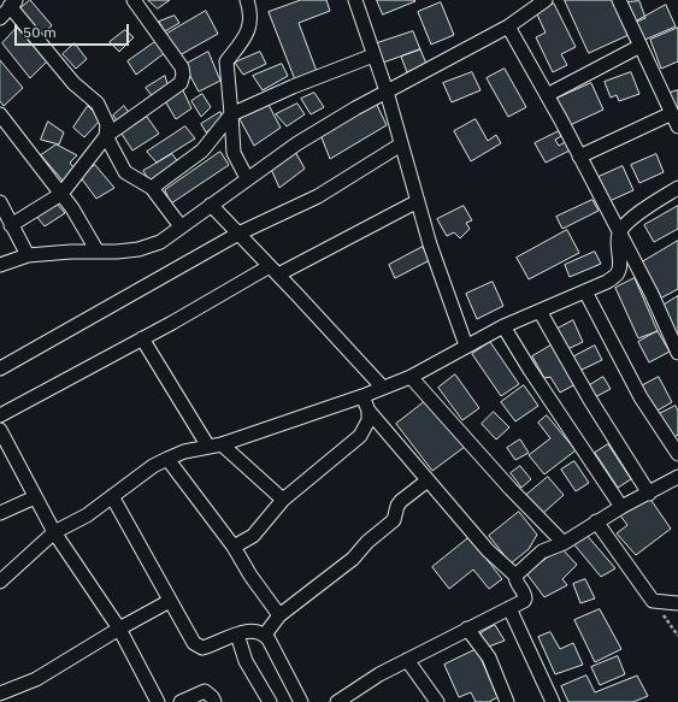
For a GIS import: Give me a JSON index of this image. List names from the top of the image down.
{
  "scale_bar": "50 m"
}
